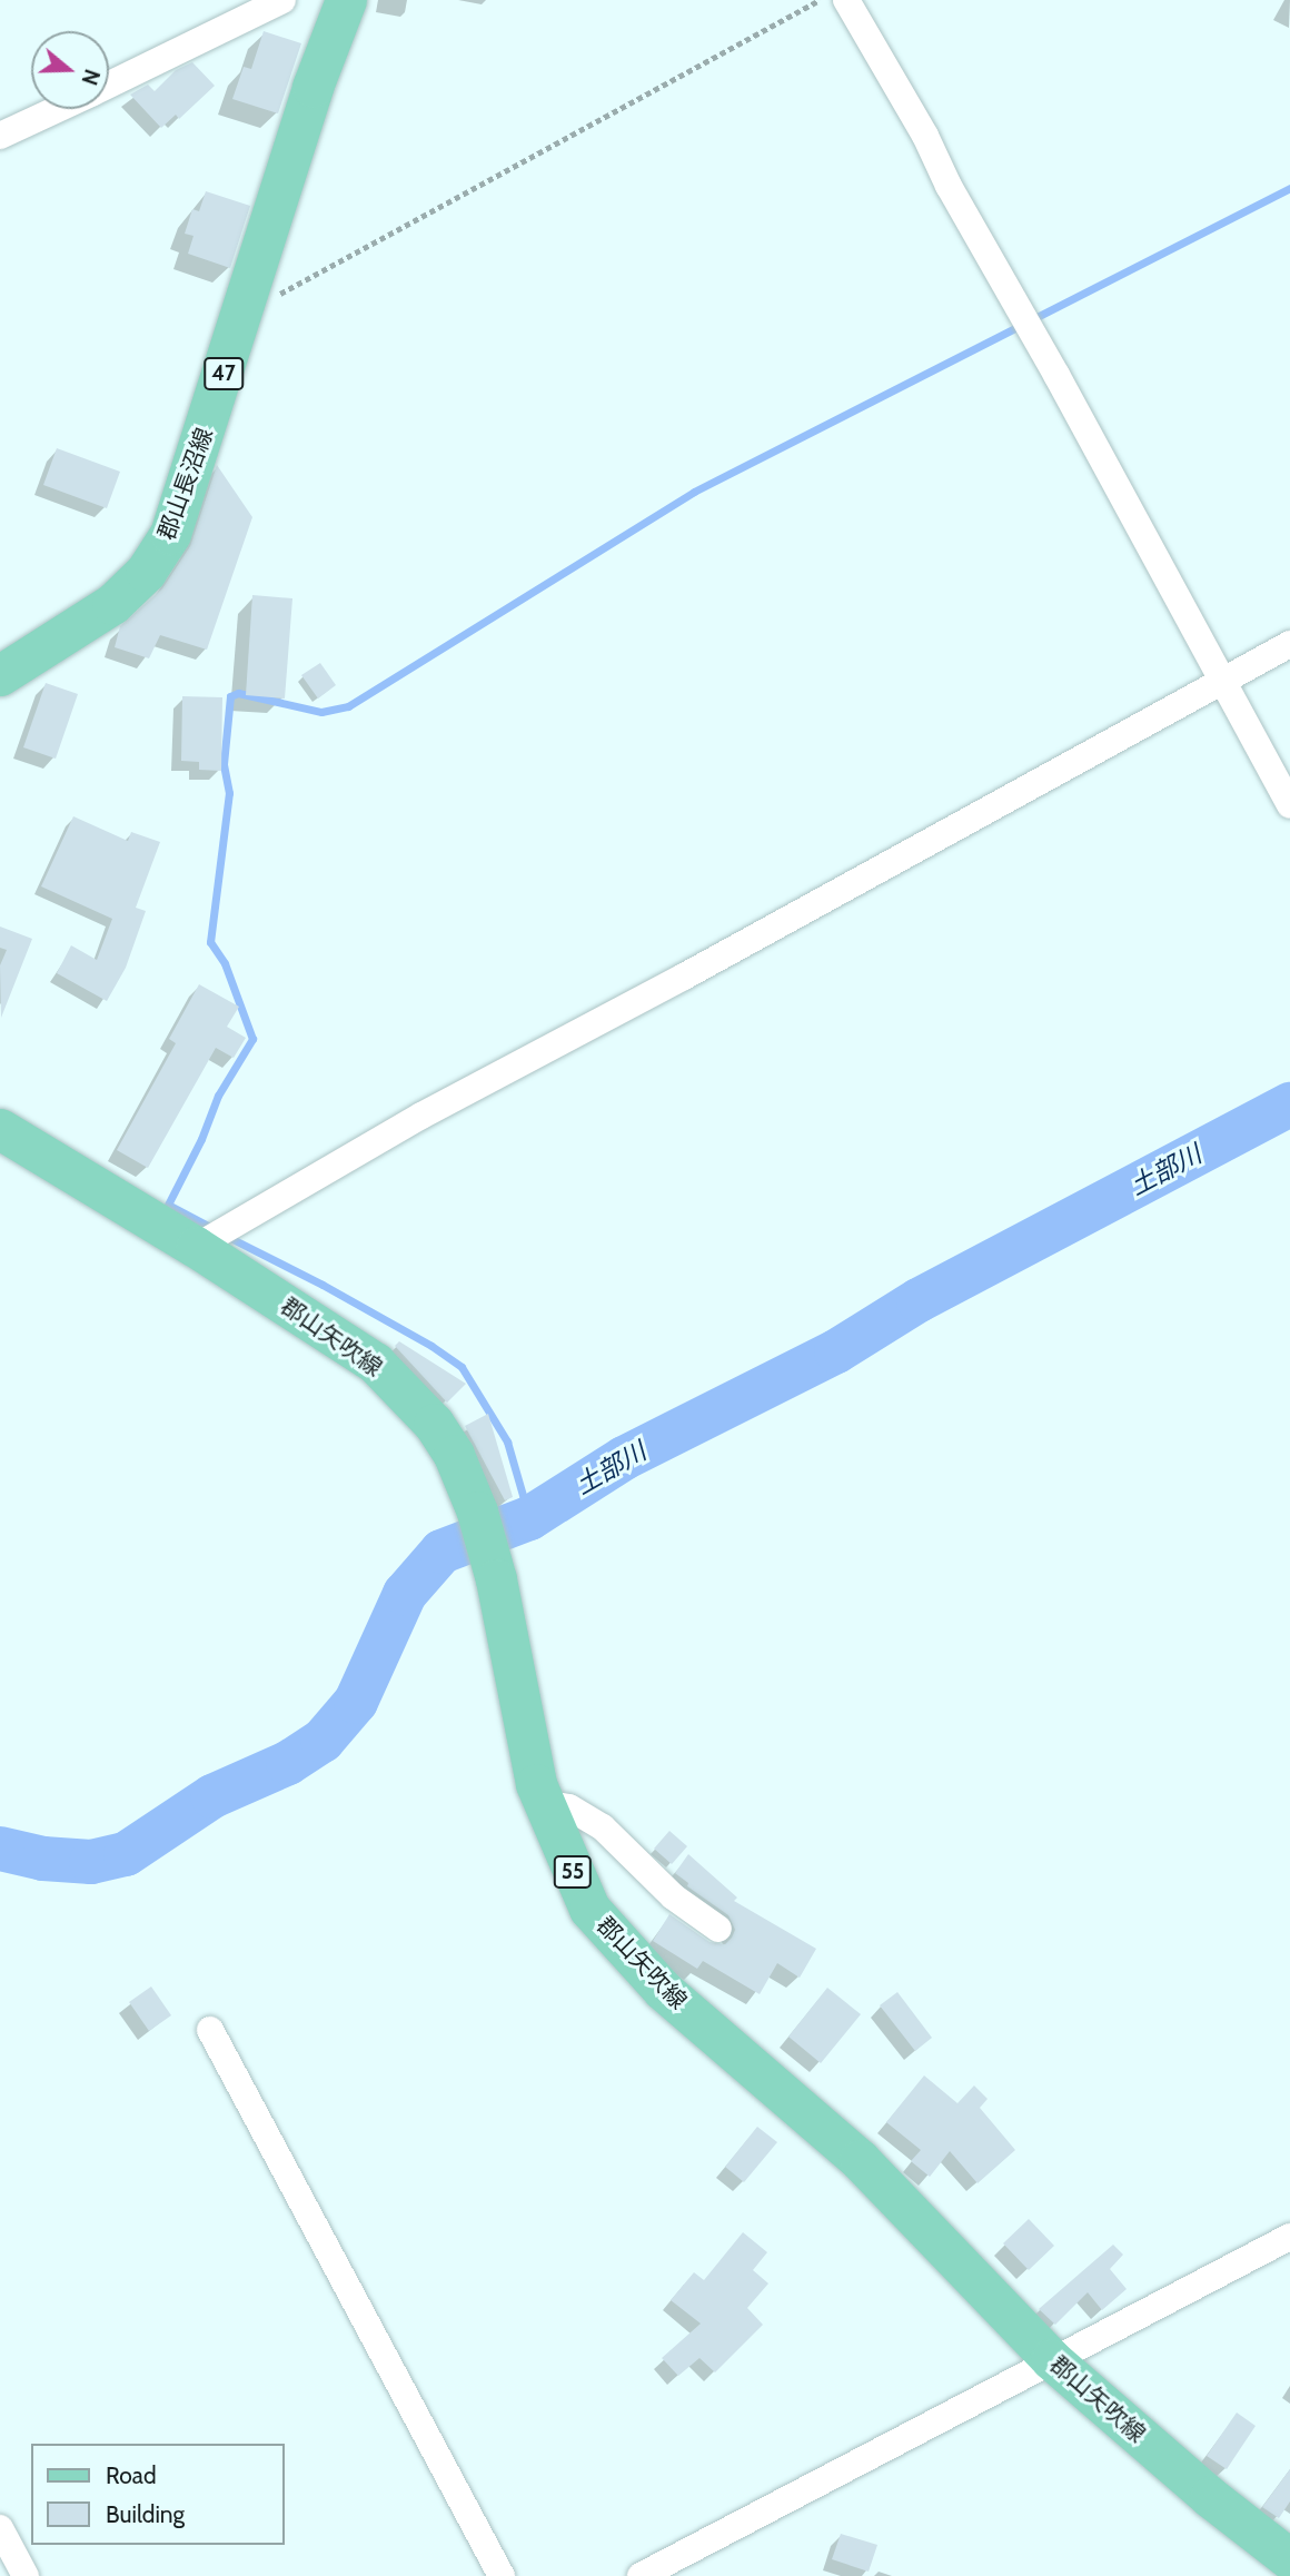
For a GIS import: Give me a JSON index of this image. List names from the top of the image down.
{
  "streets": {
    "main road": [
      "47",
      "郡山長沼線",
      "郡山矢吹線",
      "55"
    ]
  },
  "water": ["土部川"],
  "legend": ["Road", "Building"],
  "north": "right"
}
